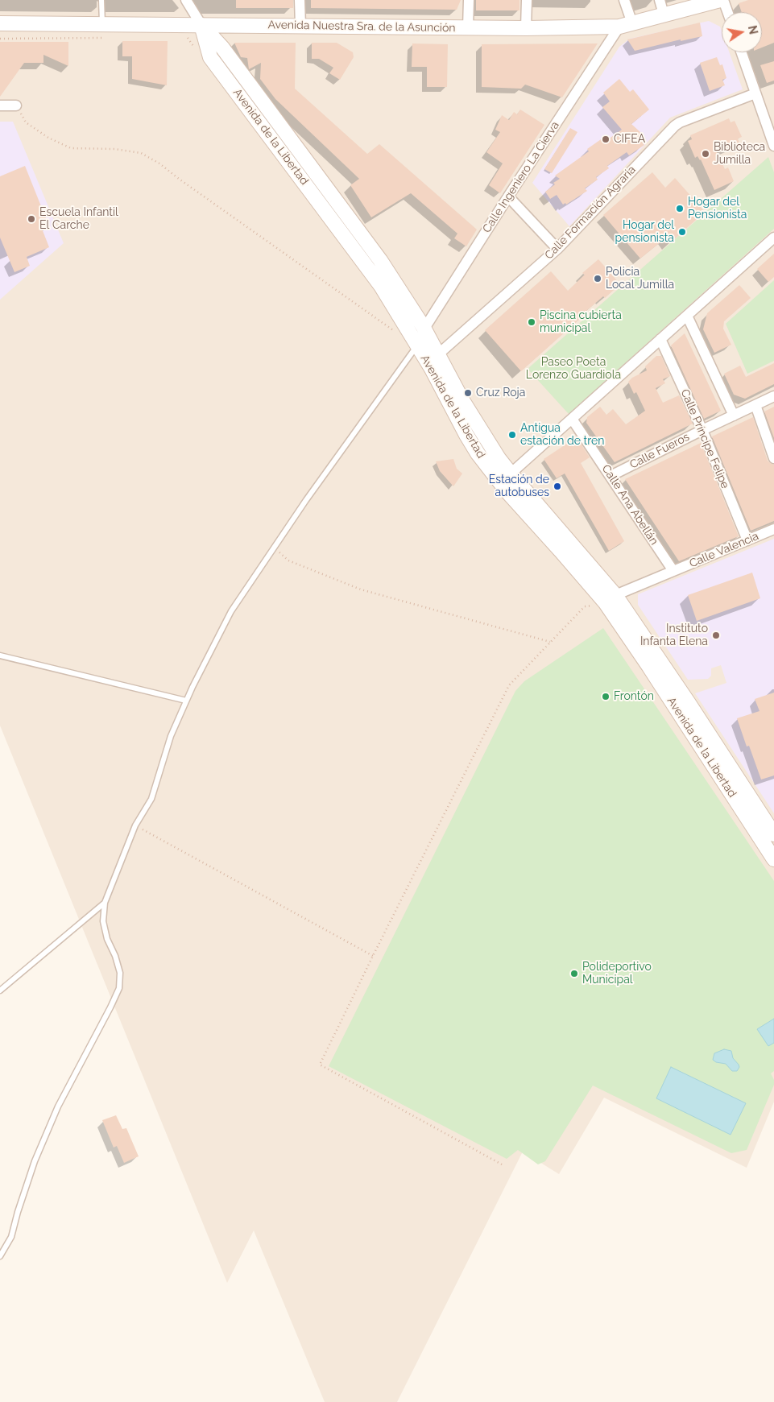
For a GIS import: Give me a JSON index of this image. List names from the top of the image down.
{
  "streets": {
    "main road": ["Avenida Nuestra Sra. de la Asunción", "Avenida de la Libertad"],
    "street": [
      "Calle Ingeniero La Cierva",
      "Calle Formación Agraria",
      "Calle Príncipe Felipe",
      "Calle Fueros",
      "Calle Ana Abellán",
      "Calle Valencia"
    ]
  },
  "crossings": [
    ["Avenida Nuestra Sra. de la Asunción", "Avenida de la Libertad"],
    ["Avenida Nuestra Sra. de la Asunción", "Calle Ingeniero La Cierva"],
    ["Avenida de la Libertad", "Calle Valencia"],
    ["Calle Príncipe Felipe", "Calle Fueros"],
    ["Calle Príncipe Felipe", "Calle Valencia"],
    ["Calle Fueros", "Calle Ana Abellán"],
    ["Calle Ana Abellán", "Calle Valencia"]
  ],
  "parks": ["Paseo Poeta Lorenzo Guardiola"],
  "places": [
    "CIFEA",
    "Biblioteca Jumilla",
    "Hogar del Pensionista",
    "Escuela Infantil El Carche",
    "Hogar del pensionista",
    "Policia Local Jumilla",
    "Piscina cubierta municipal",
    "Cruz Roja",
    "Antigua estación de tren",
    "Estación de autobuses",
    "Instituto Infanta Elena",
    "Frontón",
    "Polideportivo Municipal"
  ],
  "north": "right"
}
